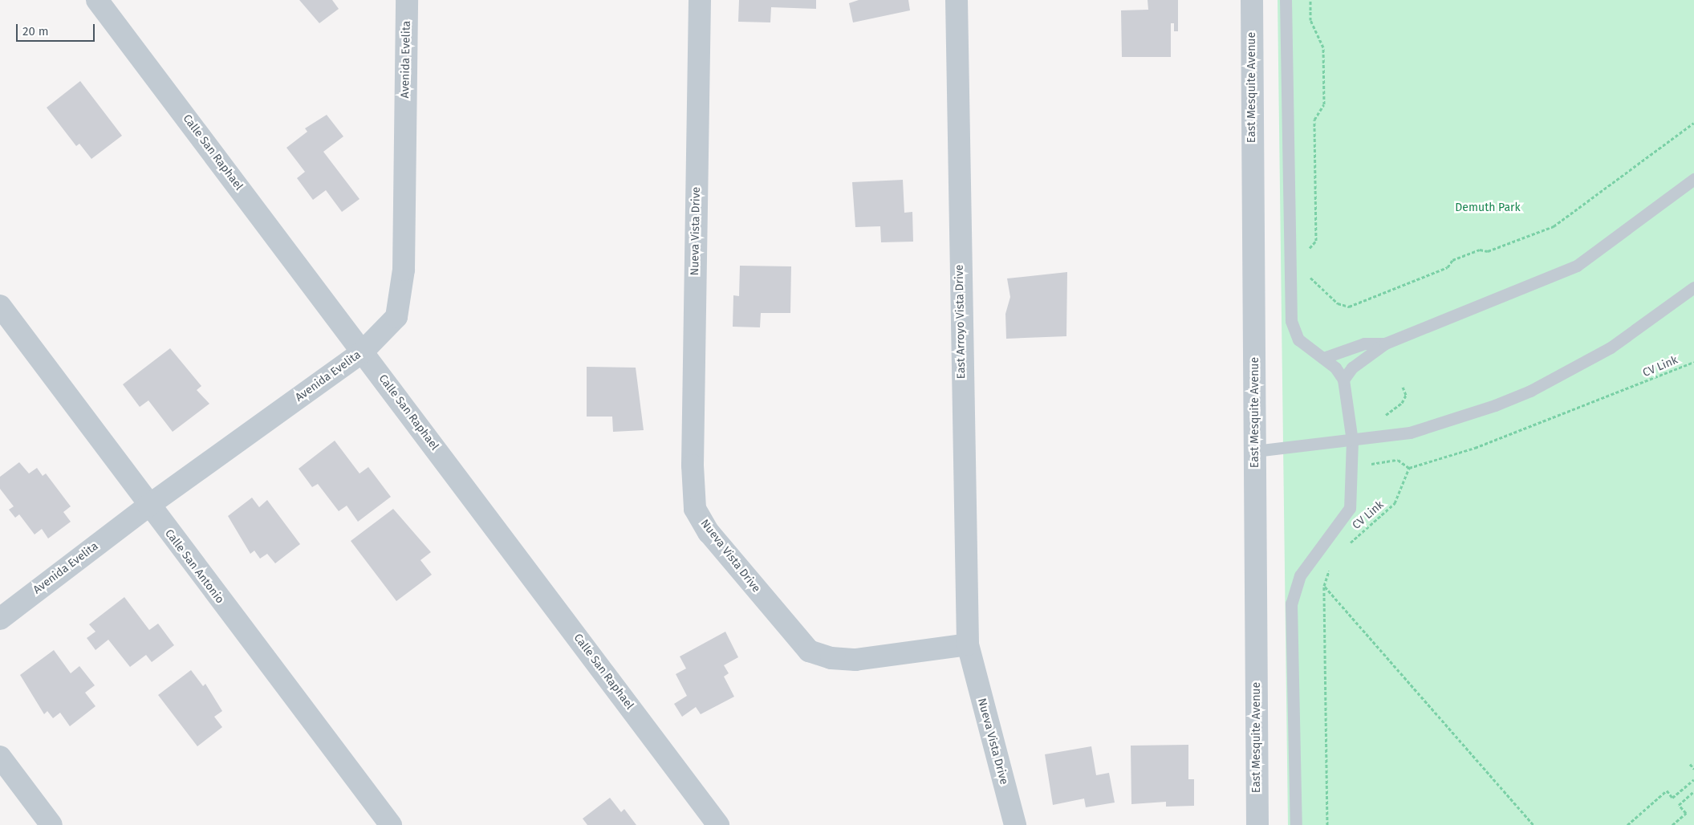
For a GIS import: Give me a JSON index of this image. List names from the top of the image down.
{
  "streets": {
    "street": [
      "Avenida Evelita",
      "East Mesquite Avenue",
      "Calle San Raphael",
      "Nueva Vista Drive",
      "East Arroyo Vista Drive",
      "Calle San Antonio"
    ],
    "path": ["CV Link"]
  },
  "crossings": [
    ["Avenida Evelita", "Calle San Raphael"],
    ["Avenida Evelita", "Calle San Antonio"],
    ["Nueva Vista Drive", "East Arroyo Vista Drive"]
  ],
  "parks": ["Demuth Park"],
  "scale_bar": "20 m"
}
